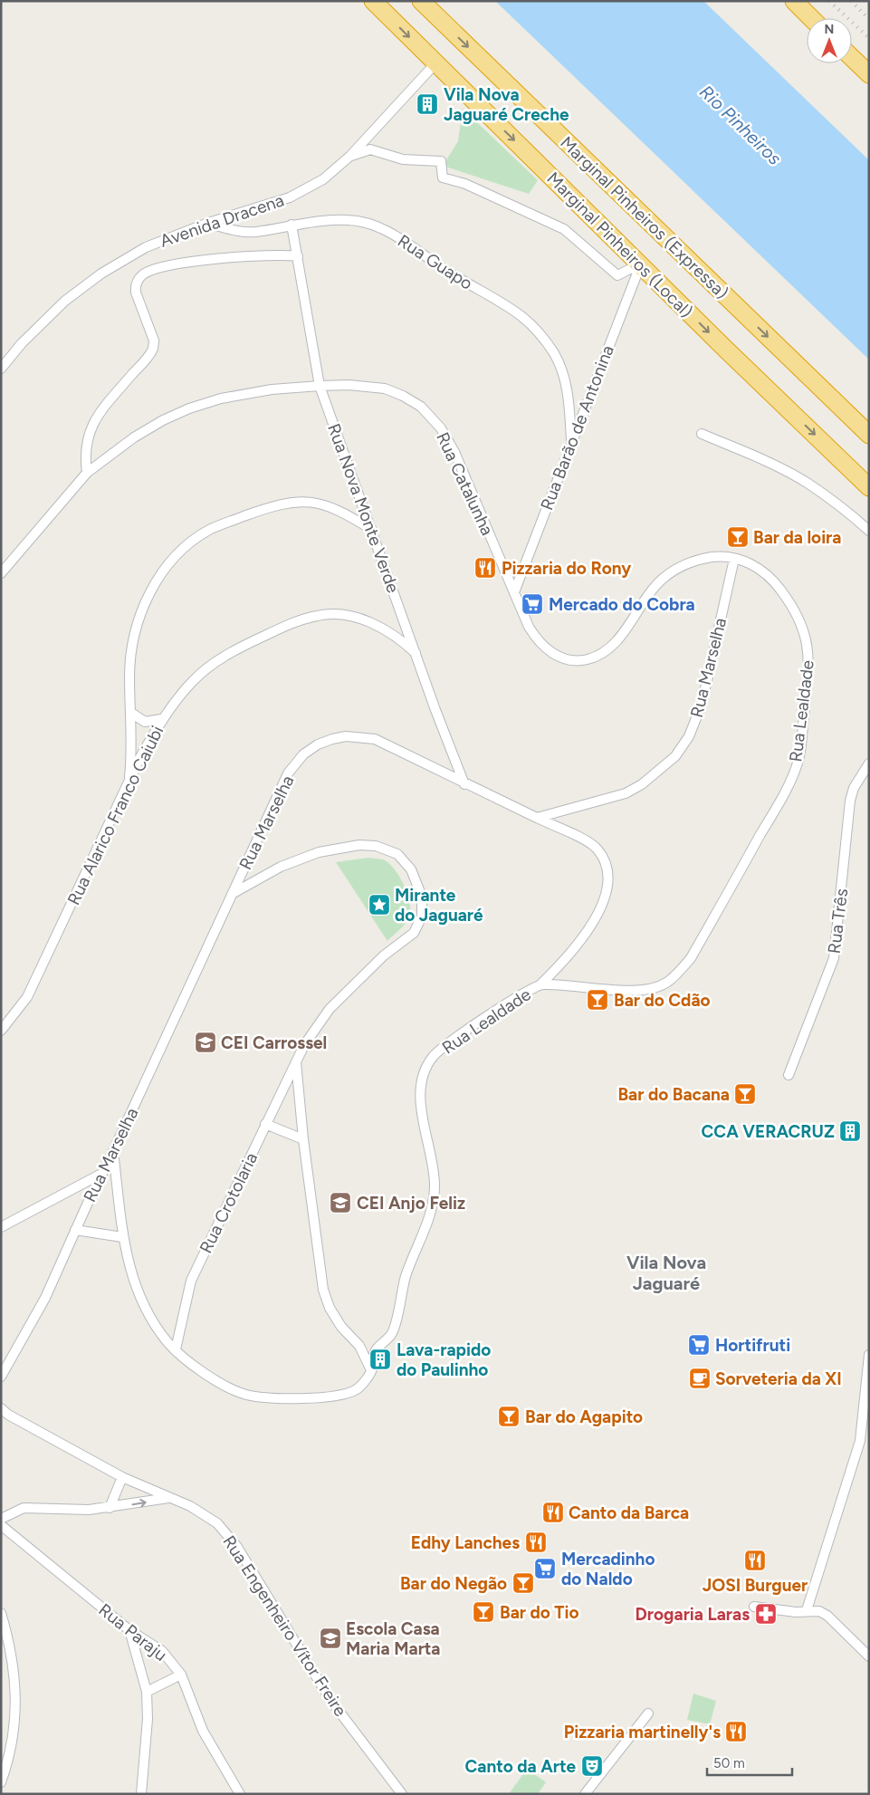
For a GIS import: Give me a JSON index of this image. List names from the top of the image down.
{
  "streets": {
    "highway": ["Marginal Pinheiros (Expressa)", "Marginal Pinheiros (Local)"],
    "street": [
      "Avenida Dracena",
      "Rua Guapo",
      "Rua Barão de Antonina",
      "Rua Catalunha",
      "Rua Nova Monte Verde",
      "Rua Marselha",
      "Rua Lealdade",
      "Rua Alarico Franco Caiubi",
      "Rua Três",
      "Rua Crotolaria",
      "Rua Engenheiro Vítor Freire",
      "Rua Paraju"
    ]
  },
  "crossings": [
    ["Avenida Dracena", "Marginal Pinheiros (Local)"],
    ["Avenida Dracena", "Rua Guapo"],
    ["Marginal Pinheiros (Local)", "Rua Barão de Antonina"],
    ["Rua Guapo", "Rua Barão de Antonina"],
    ["Rua Guapo", "Rua Nova Monte Verde"],
    ["Rua Barão de Antonina", "Rua Catalunha"],
    ["Rua Catalunha", "Rua Nova Monte Verde"],
    ["Rua Catalunha", "Rua Marselha"],
    ["Rua Catalunha", "Rua Lealdade"],
    ["Rua Nova Monte Verde", "Rua Marselha"],
    ["Rua Nova Monte Verde", "Rua Alarico Franco Caiubi"],
    ["Rua Marselha", "Rua Lealdade"],
    ["Rua Marselha", "Rua Crotolaria"],
    ["Rua Lealdade", "Rua Crotolaria"]
  ],
  "one_way": ["Marginal Pinheiros (Expressa)", "Marginal Pinheiros (Local)"],
  "districts": ["Vila Nova Jaguaré"],
  "water": ["Rio Pinheiros"],
  "places": {
    "building": ["Vila Nova Jaguaré Creche", "CCA VERACRUZ", "Lava-rapido do Paulinho"],
    "bar": [
      "Bar da loira",
      "Bar do Cdão",
      "Bar do Bacana",
      "Bar do Agapito",
      "Bar do Negão",
      "Bar do Tio"
    ],
    "restaurant": [
      "Pizzaria do Rony",
      "Canto da Barca",
      "Edhy Lanches",
      "JOSI Burguer",
      "Pizzaria martinelly's"
    ],
    "supermarket": ["Mercado do Cobra", "Hortifruti", "Mercadinho do Naldo"],
    "place": ["Mirante do Jaguaré"],
    "school or university": ["CEI Carrossel", "CEI Anjo Feliz", "Escola Casa Maria Marta"],
    "cafe": ["Sorveteria da XI"],
    "pharmacy": ["Drogaria Laras"],
    "theatre": ["Canto da Arte"]
  },
  "scale_bar": "50 m",
  "north": "top"
}
